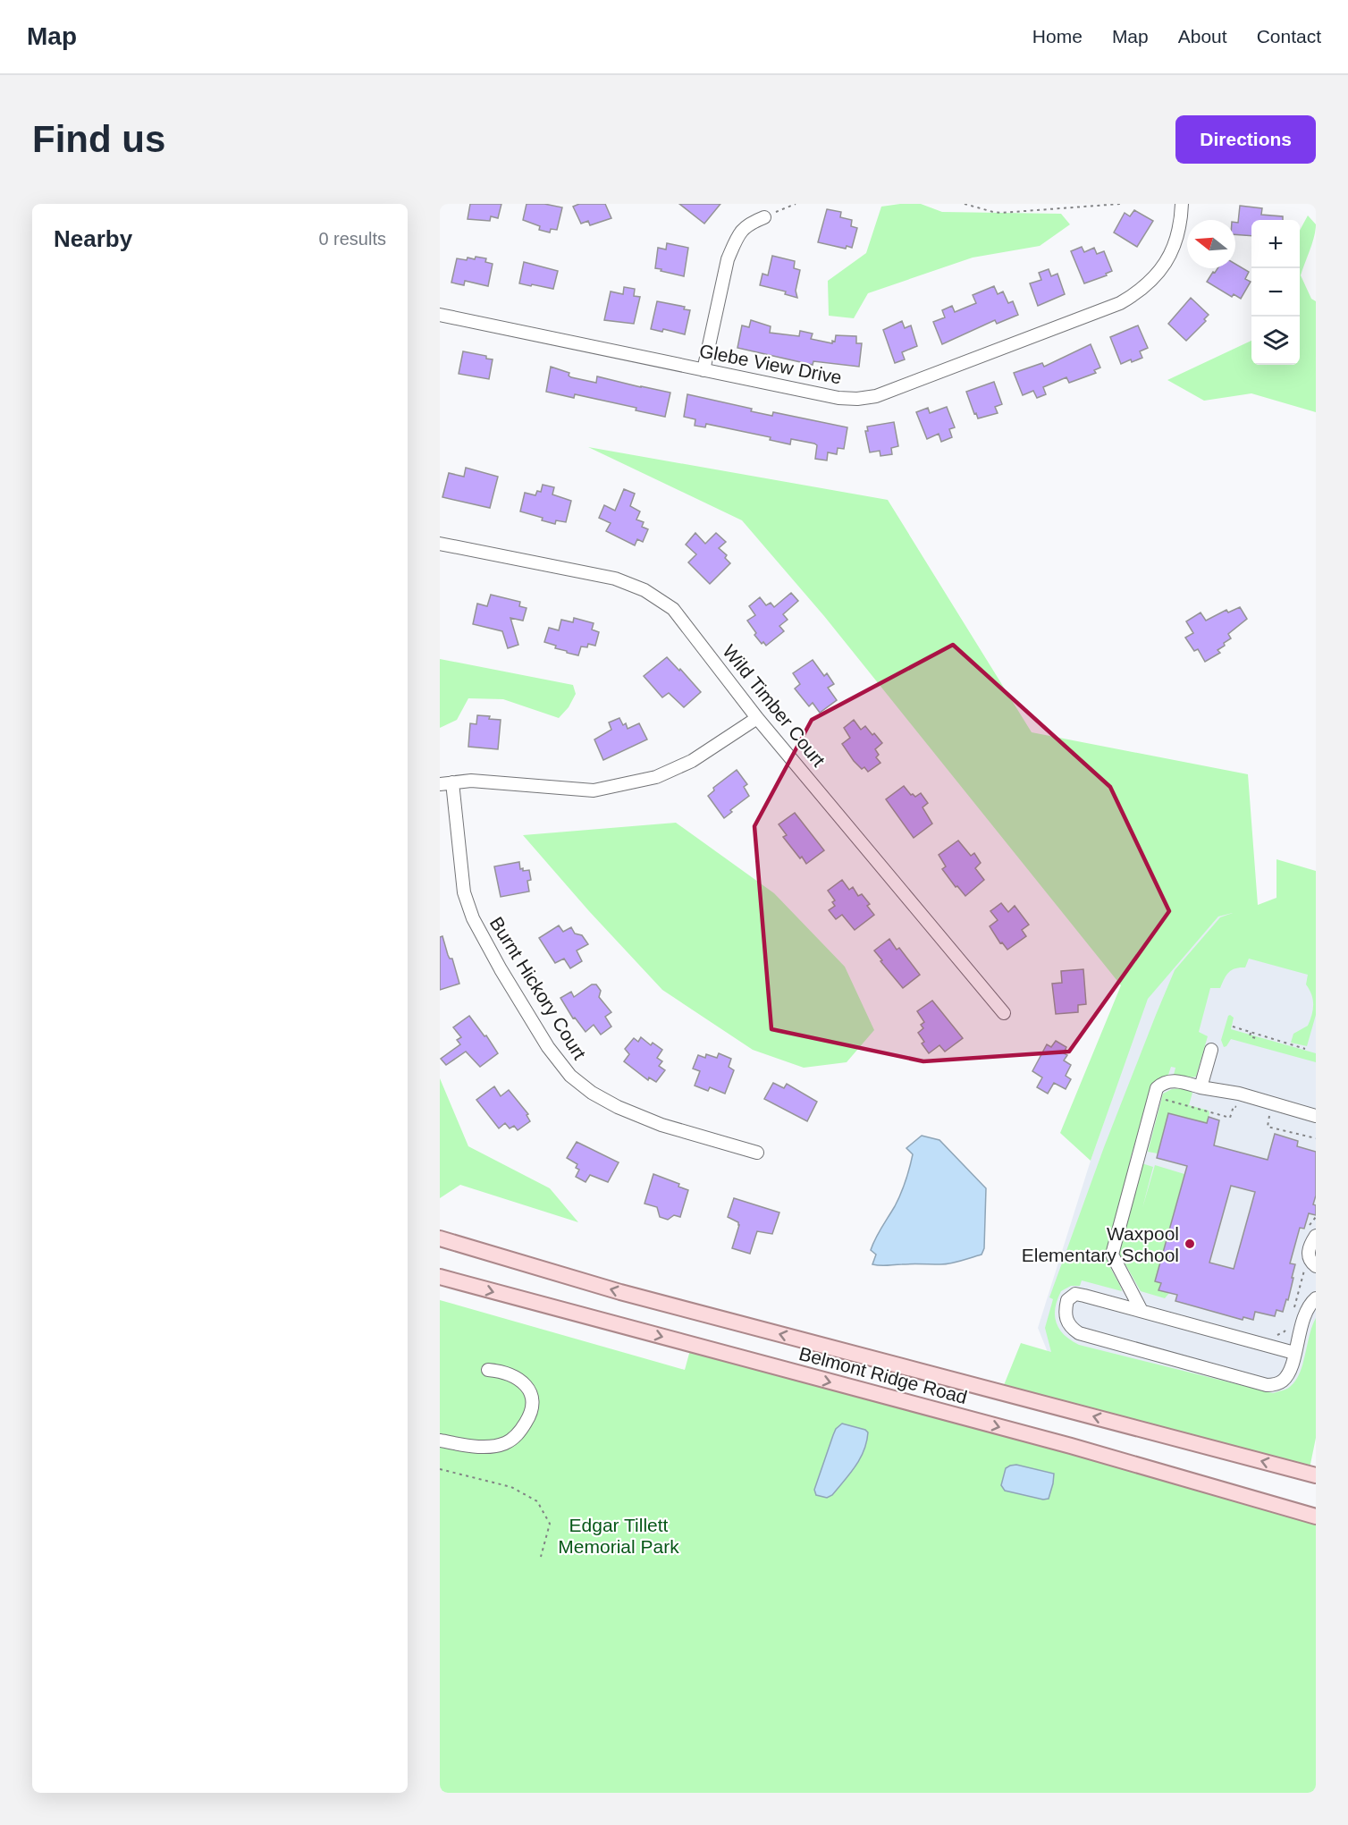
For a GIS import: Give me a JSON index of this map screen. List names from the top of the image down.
{
  "streets": {
    "main road": ["Belmont Ridge Road"],
    "street": ["Glebe View Drive", "Wild Timber Court", "Burnt Hickory Court"]
  },
  "parks": ["Edgar Tillett Memorial Park"],
  "places": ["Waxpool Elementary School"],
  "north": "left",
  "page": {
    "header": "Map",
    "nav": [
      "Home",
      "Map",
      "About",
      "Contact"
    ],
    "buttons": "Directions",
    "title": "Find us",
    "heading": ["Nearby", "0 results"],
    "map_buttons": ["+", "−"]
  }
}
